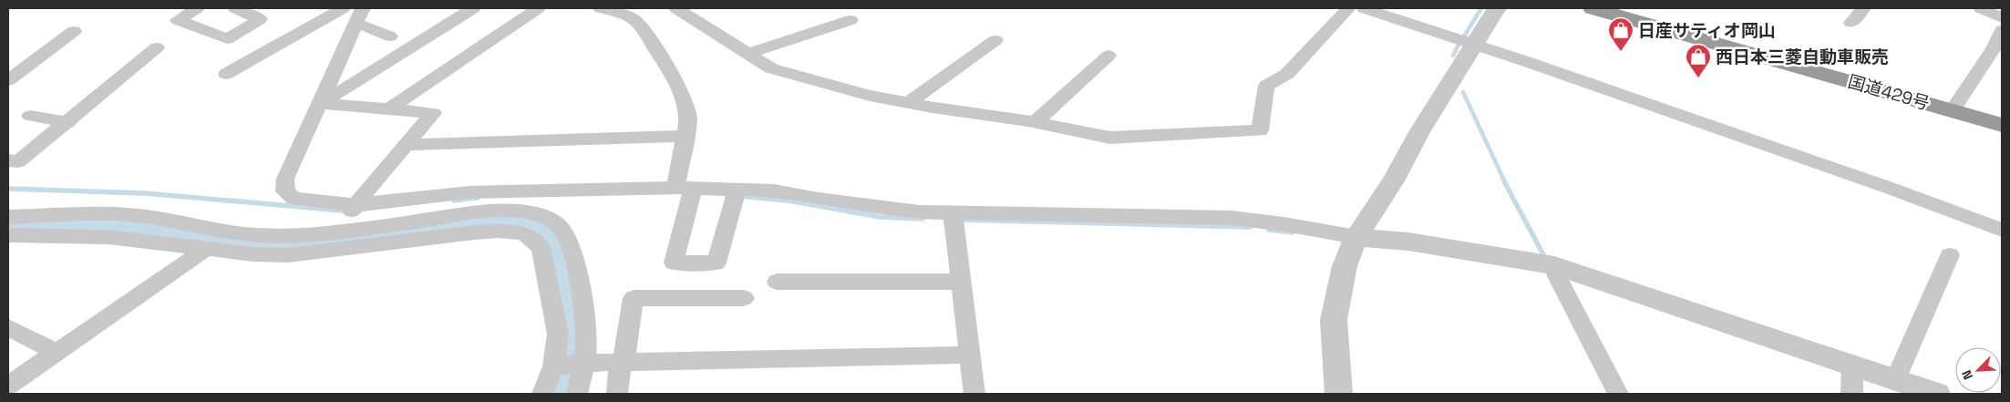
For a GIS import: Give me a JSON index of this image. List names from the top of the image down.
{
  "streets": {
    "highway": ["国道429号"]
  },
  "places": {
    "shop": ["日産サティオ岡山", "西日本三菱自動車販売"]
  },
  "north": "bottom left"
}
